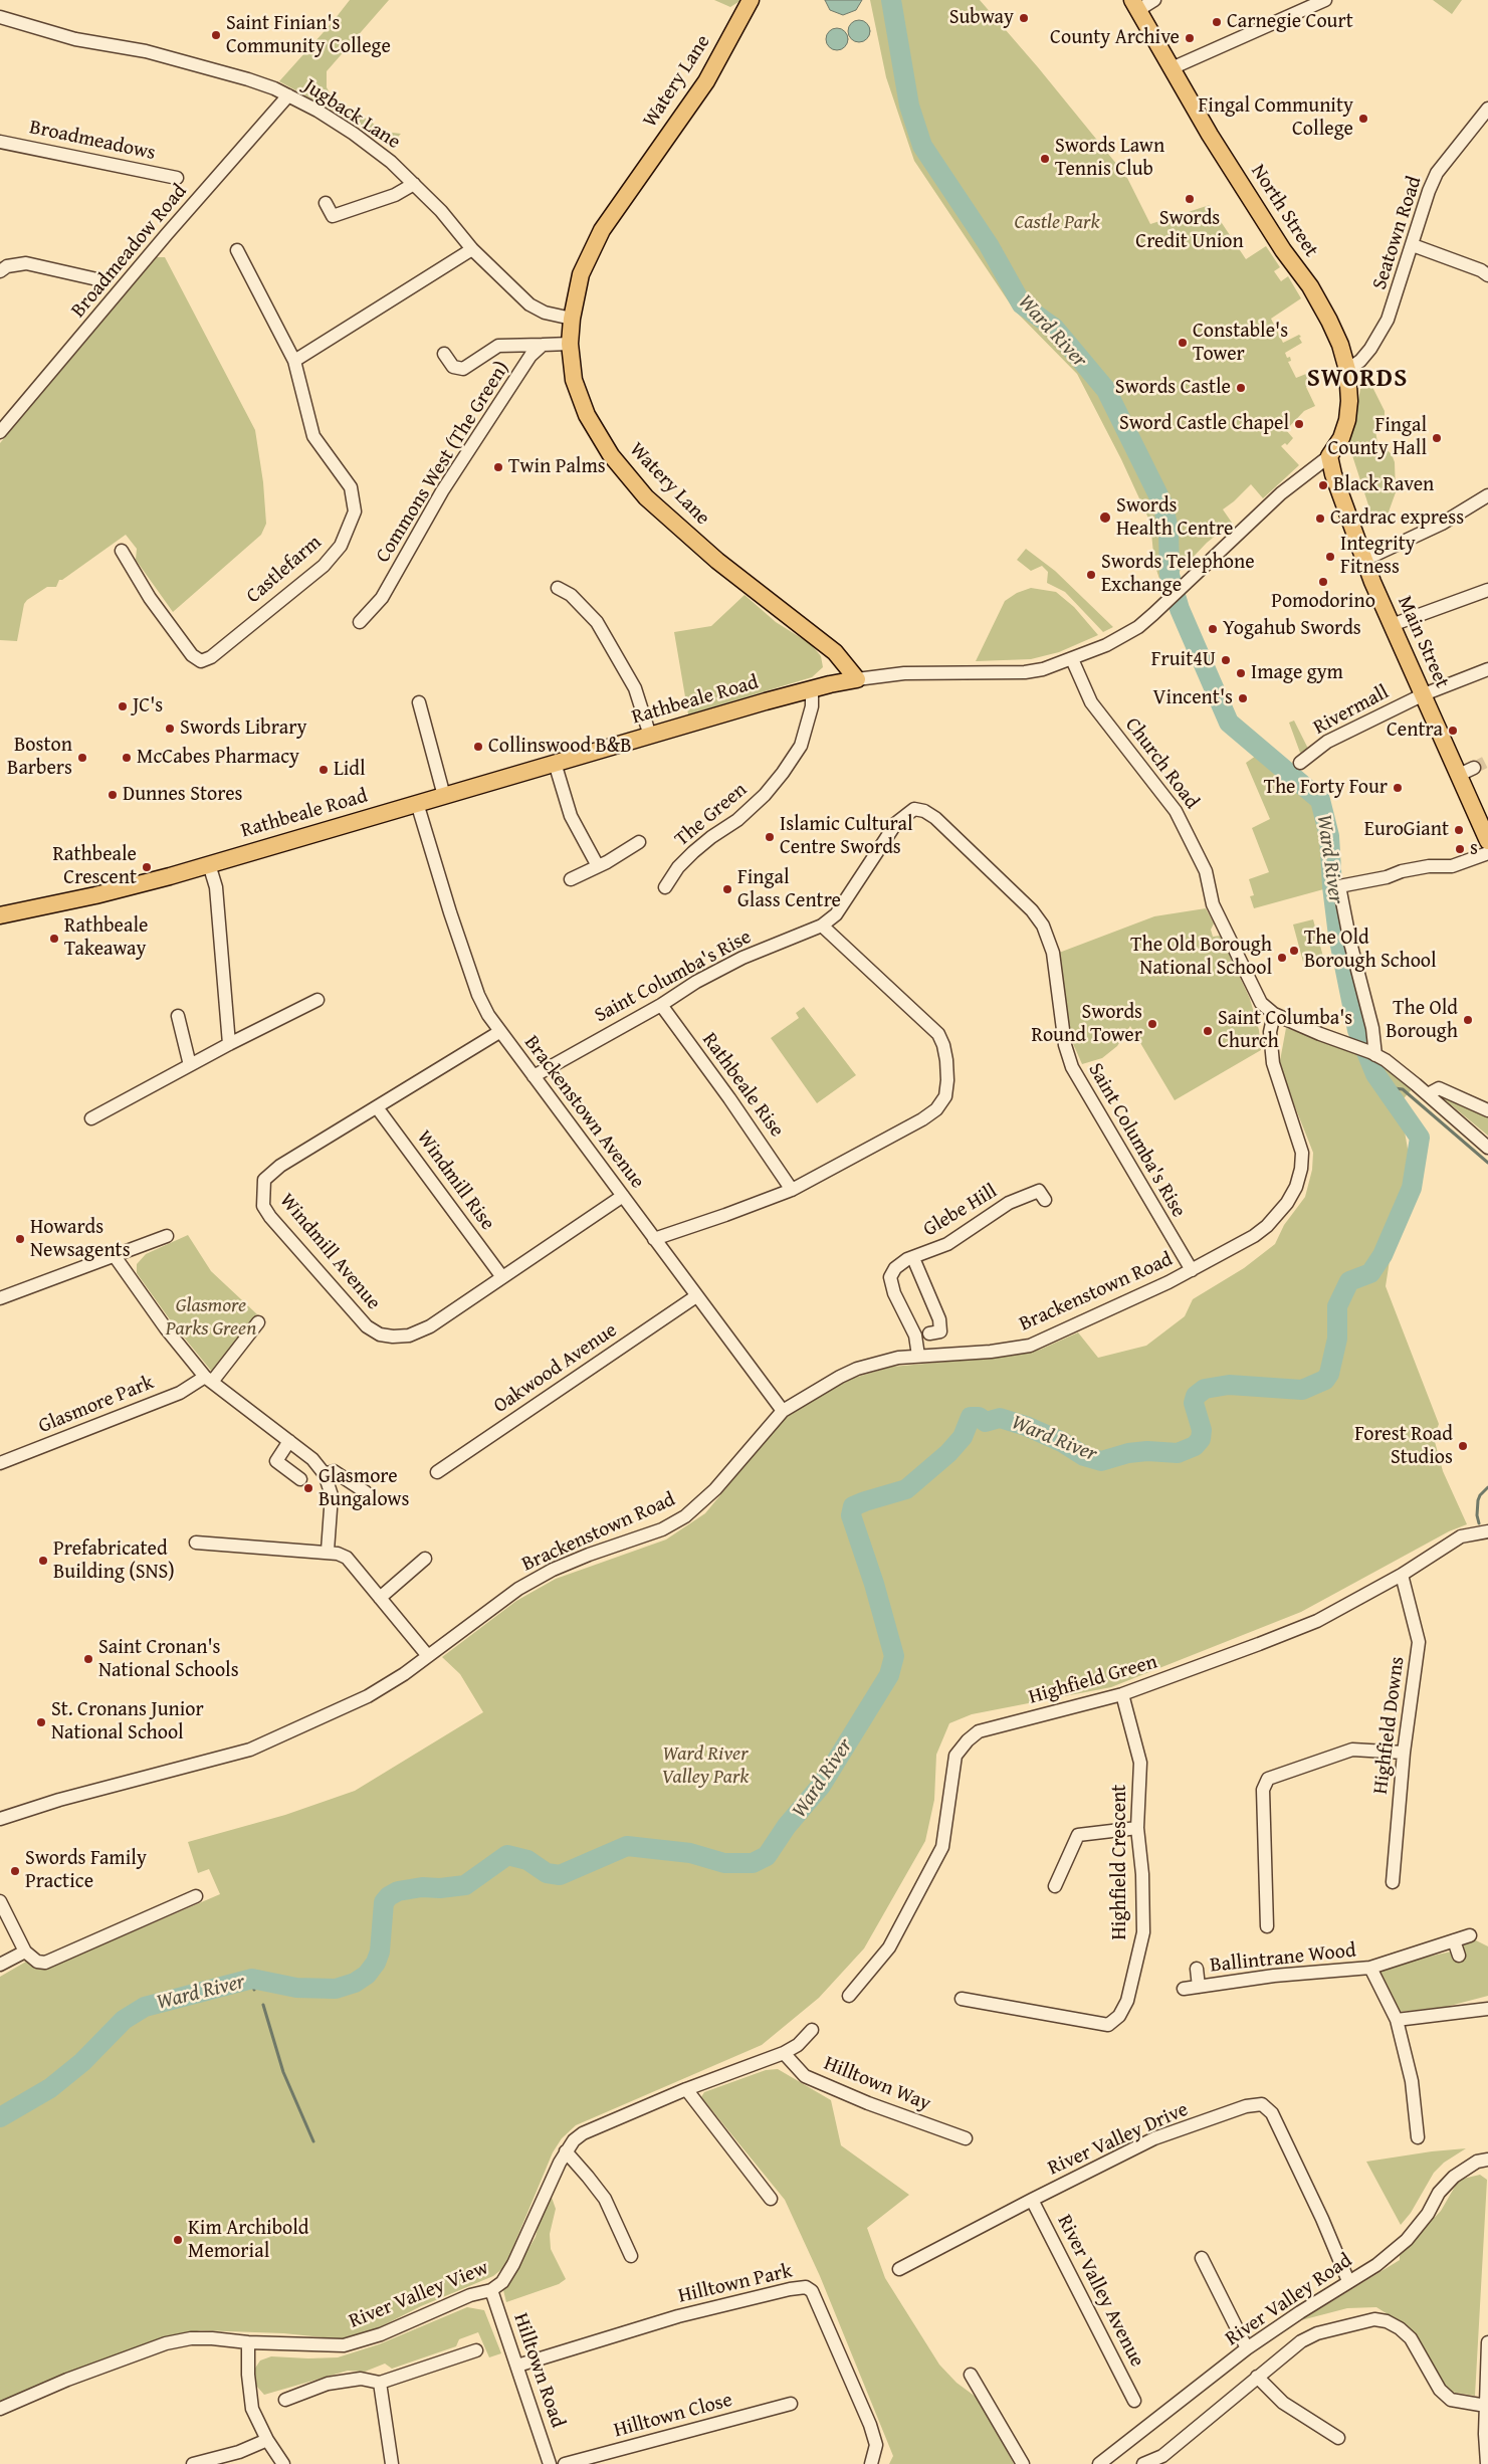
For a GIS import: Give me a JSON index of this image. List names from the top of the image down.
{
  "streets": {
    "main road": [
      "Watery Lane",
      "North Street",
      "Main Street",
      "Rathbeale Road"
    ],
    "street": [
      "Jugback Lane",
      "Broadmeadows",
      "Seatown Road",
      "Broadmeadow Road",
      "Commons West (The Green)",
      "Castlefarm",
      "Rivermall",
      "Church Road",
      "The Green",
      "Saint Columba's Rise",
      "Rathbeale Rise",
      "Brackenstown Avenue",
      "Windmill Rise",
      "Glebe Hill",
      "Windmill Avenue",
      "Brackenstown Road",
      "Oakwood Avenue",
      "Glasmore Park",
      "Highfield Green",
      "Highfield Downs",
      "Highfield Crescent",
      "Ballintrane Wood",
      "Hilltown Way",
      "River Valley Drive",
      "Hilltown Park",
      "River Valley Avenue",
      "River Valley View",
      "River Valley Road",
      "Hilltown Road",
      "Hilltown Close"
    ]
  },
  "crossings": [
    ["Watery Lane", "Jugback Lane"],
    ["Watery Lane", "Rathbeale Road"],
    ["Jugback Lane", "Broadmeadow Road"],
    ["North Street", "Seatown Road"],
    ["North Street", "Main Street"],
    ["North Street", "Rathbeale Road"],
    ["Main Street", "Rathbeale Road"],
    ["Main Street", "Rivermall"],
    ["Rathbeale Road", "Church Road"],
    ["Rathbeale Road", "The Green"],
    ["Rathbeale Road", "Brackenstown Avenue"],
    ["Church Road", "Brackenstown Road"],
    ["Saint Columba's Rise", "Rathbeale Rise"],
    ["Saint Columba's Rise", "Brackenstown Avenue"],
    ["Saint Columba's Rise", "Brackenstown Road"],
    ["Brackenstown Avenue", "Windmill Avenue"],
    ["Brackenstown Avenue", "Brackenstown Road"],
    ["Brackenstown Avenue", "Oakwood Avenue"],
    ["Windmill Rise", "Windmill Avenue"],
    ["Glebe Hill", "Brackenstown Road"],
    ["Highfield Green", "Highfield Downs"],
    ["Highfield Green", "Highfield Crescent"],
    ["Hilltown Way", "River Valley View"],
    ["River Valley Drive", "River Valley Avenue"],
    ["River Valley Drive", "River Valley Road"],
    ["Hilltown Park", "Hilltown Road"],
    ["River Valley View", "Hilltown Road"]
  ],
  "districts": ["SWORDS"],
  "water": ["Ward River"],
  "parks": ["Castle Park", "Glasmore Parks Green", "Ward River Valley Park"],
  "places": [
    "Subway",
    "Carnegie Court",
    "Saint Finian's Community College",
    "County Archive",
    "Fingal Community College",
    "Swords Lawn Tennis Club",
    "Swords Credit Union",
    "Constable's Tower",
    "Swords Castle",
    "Sword Castle Chapel",
    "Fingal County Hall",
    "Twin Palms",
    "Black Raven",
    "Swords Health Centre",
    "Cardrac express",
    "Integrity Fitness",
    "Swords Telephone Exchange",
    "Pomodorino",
    "Yogahub Swords",
    "Fruit4U",
    "Image gym",
    "Vincent's",
    "JC's",
    "Swords Library",
    "Centra",
    "Collinswood B&B",
    "Boston Barbers",
    "McCabes Pharmacy",
    "Lidl",
    "The Forty Four",
    "Dunnes Stores",
    "EuroGiant",
    "Islamic Cultural Centre Swords",
    "s",
    "Rathbeale Crescent",
    "Fingal Glass Centre",
    "Rathbeale Takeaway",
    "The Old Borough School",
    "The Old Borough National School",
    "The Old Borough",
    "Swords Round Tower",
    "Saint Columba's Church",
    "Howards Newsagents",
    "Forest Road Studios",
    "Glasmore Bungalows",
    "Prefabricated Building (SNS)",
    "Saint Cronan's National Schools",
    "St. Cronans Junior National School",
    "Swords Family Practice",
    "Kim Archibold Memorial"
  ]
}
